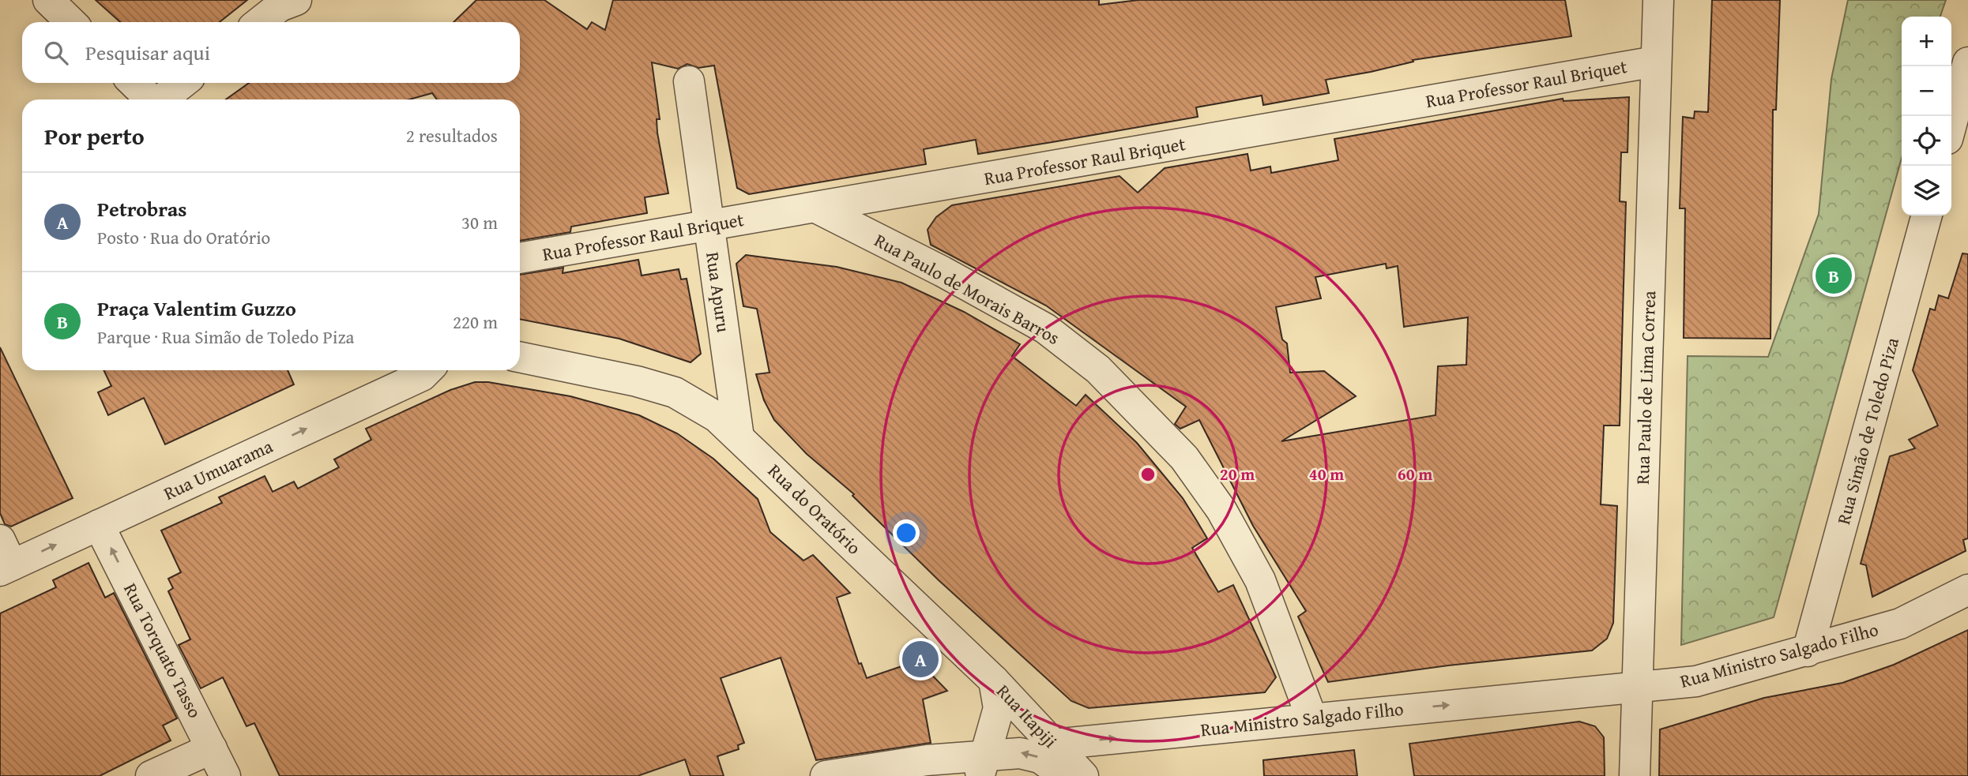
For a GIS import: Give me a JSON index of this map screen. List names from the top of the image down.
{
  "streets": {
    "street": [
      "Rua Professor Raul Briquet",
      "Rua Paulo de Morais Barros",
      "Rua Apuru",
      "Rua Paulo de Lima Correa",
      "Rua Simão de Toledo Piza",
      "Rua Umuarama",
      "Rua do Oratório",
      "Rua Torquato Tasso",
      "Rua Ministro Salgado Filho",
      "Rua Itapiji"
    ]
  },
  "crossings": [
    ["Rua Professor Raul Briquet", "Rua Paulo de Morais Barros"],
    ["Rua Professor Raul Briquet", "Rua Apuru"],
    ["Rua Professor Raul Briquet", "Rua Paulo de Lima Correa"],
    ["Rua Paulo de Morais Barros", "Rua Ministro Salgado Filho"],
    ["Rua Apuru", "Rua do Oratório"],
    ["Rua Paulo de Lima Correa", "Rua Ministro Salgado Filho"],
    ["Rua Simão de Toledo Piza", "Rua Ministro Salgado Filho"],
    ["Rua Umuarama", "Rua Torquato Tasso"],
    ["Rua do Oratório", "Rua Itapiji"],
    ["Rua Ministro Salgado Filho", "Rua Itapiji"]
  ],
  "one_way": ["Rua Umuarama", "Rua Torquato Tasso", "Rua Ministro Salgado Filho"],
  "page": {
    "map_buttons": ["+", "−"],
    "search": "Pesquisar aqui",
    "heading": ["Por perto", "2 resultados"],
    "list": [
      {
        "mark": "A",
        "name": "Petrobras",
        "note": "Posto · Rua do Oratório",
        "value": "30 m"
      },
      {
        "mark": "B",
        "name": "Praça Valentim Guzzo",
        "note": "Parque · Rua Simão de Toledo Piza",
        "value": "220 m"
      }
    ],
    "pins": ["B", "A"]
  },
  "rings": ["20 m", "40 m", "60 m"]
}
